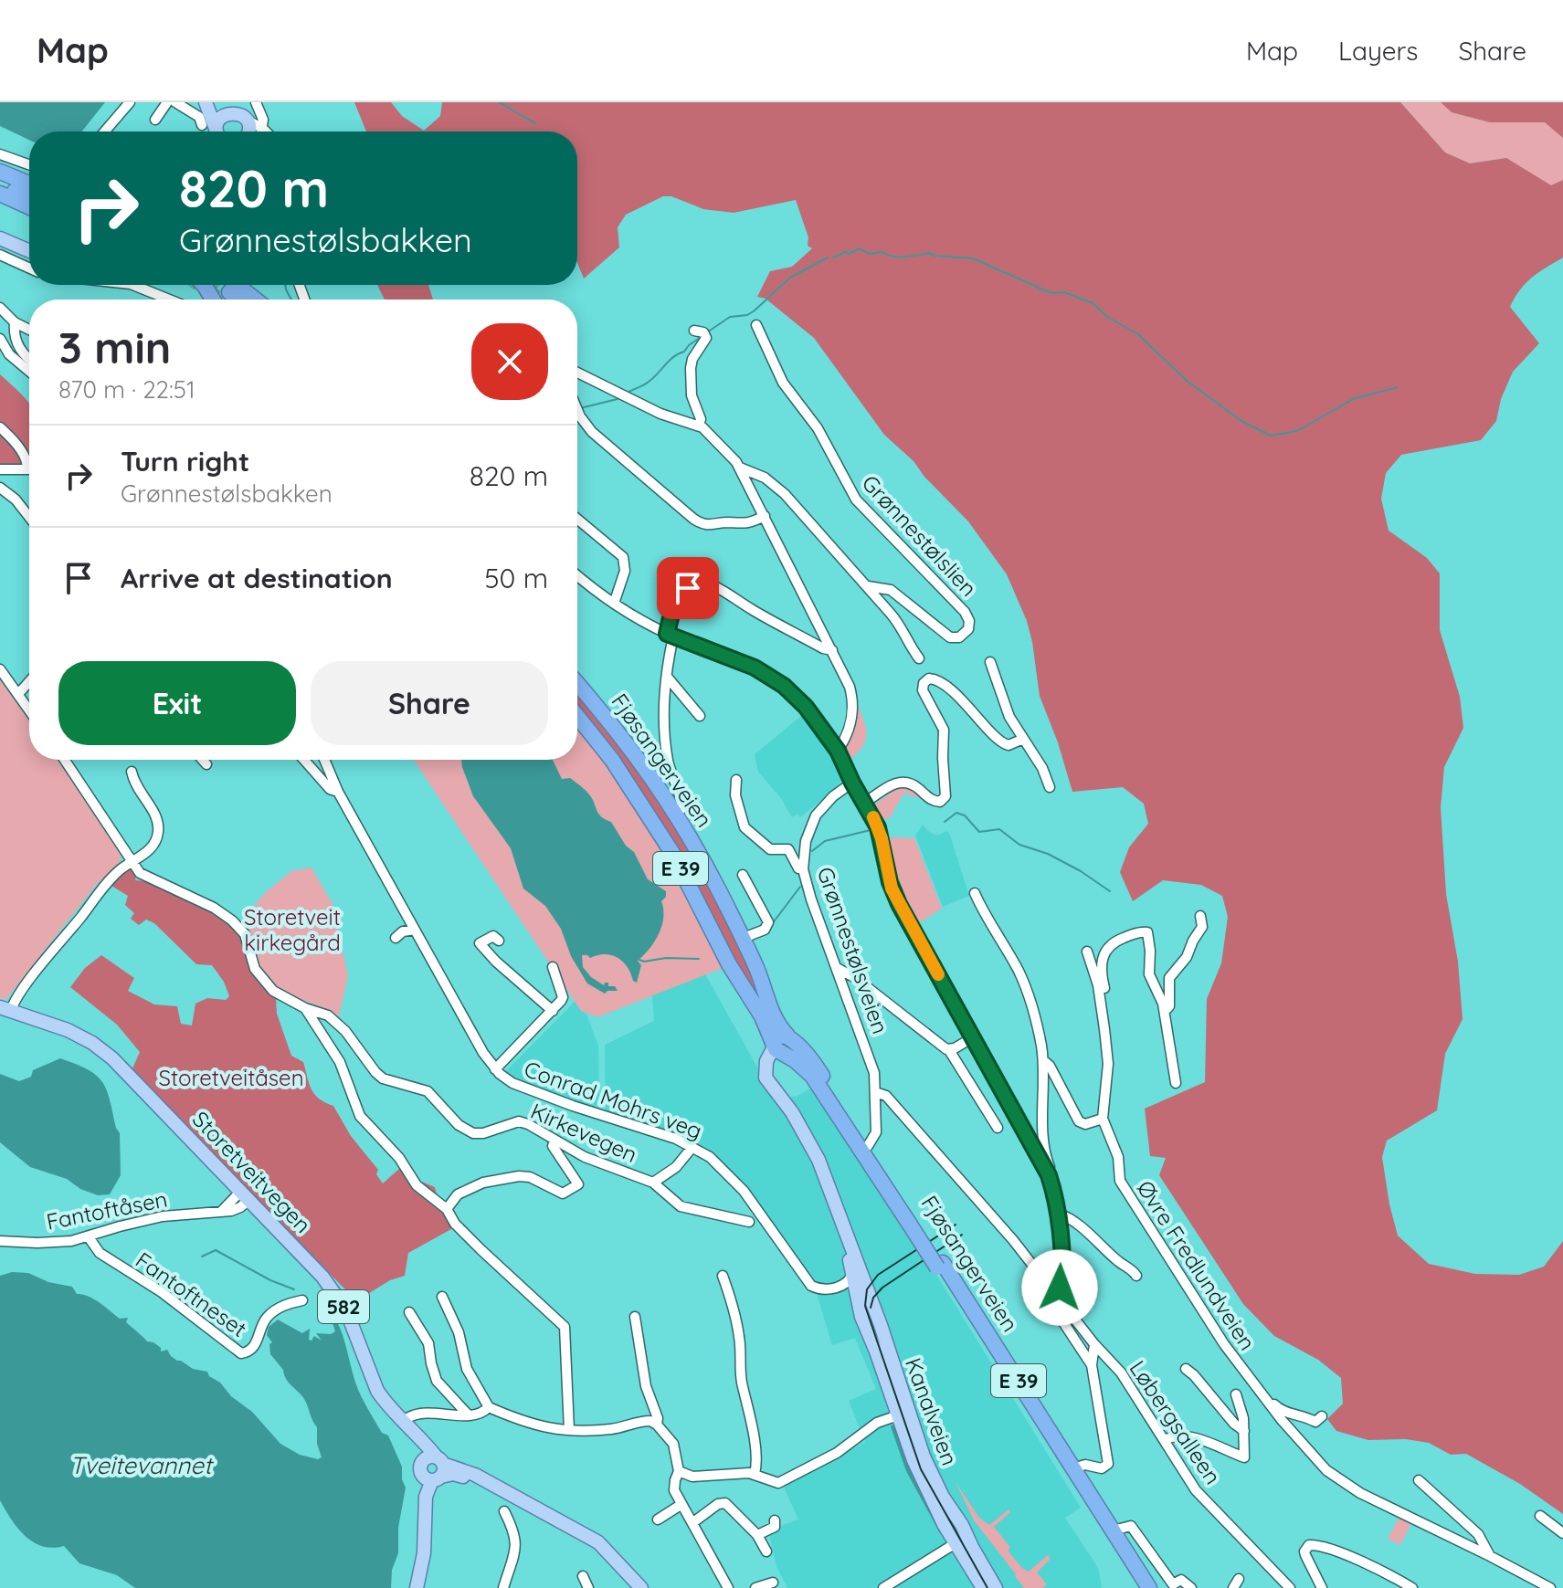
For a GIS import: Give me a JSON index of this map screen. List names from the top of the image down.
{
  "streets": {
    "highway": ["Fjøsangerveien", "E 39"],
    "main road": ["Storetveitvegen", "582", "Kanalveien"],
    "street": [
      "Grønnestølslien",
      "Grønnestølsveien",
      "Conrad Mohrs veg",
      "Kirkevegen",
      "Fantoftåsen",
      "Øvre Fredlundveien",
      "Fantoftneset",
      "Løbergsalleen"
    ]
  },
  "crossings": [
    ["Fjøsangerveien", "E 39"],
    ["Fjøsangerveien", "Grønnestølsveien"],
    ["Fjøsangerveien", "Kanalveien"],
    ["Grønnestølsveien", "Løbergsalleen"],
    ["Conrad Mohrs veg", "Kirkevegen"],
    ["Conrad Mohrs veg", "Kanalveien"],
    ["Storetveitvegen", "Fantoftåsen"],
    ["Fantoftåsen", "Fantoftneset"]
  ],
  "water": ["Tveitevannet"],
  "parks": ["Storetveit kirkegård", "Storetveitåsen"],
  "page": {
    "header": "Map",
    "nav": ["Map", "Layers", "Share"],
    "turn": ["820 m", "Grønnestølsbakken"],
    "heading": ["3 min", "870 m · 22:51"],
    "list": [
      {
        "name": "Turn right",
        "note": "Grønnestølsbakken",
        "value": "820 m"
      },
      {
        "name": "Arrive at destination",
        "value": "50 m"
      }
    ],
    "buttons": ["Exit", "Share"]
  }
}
